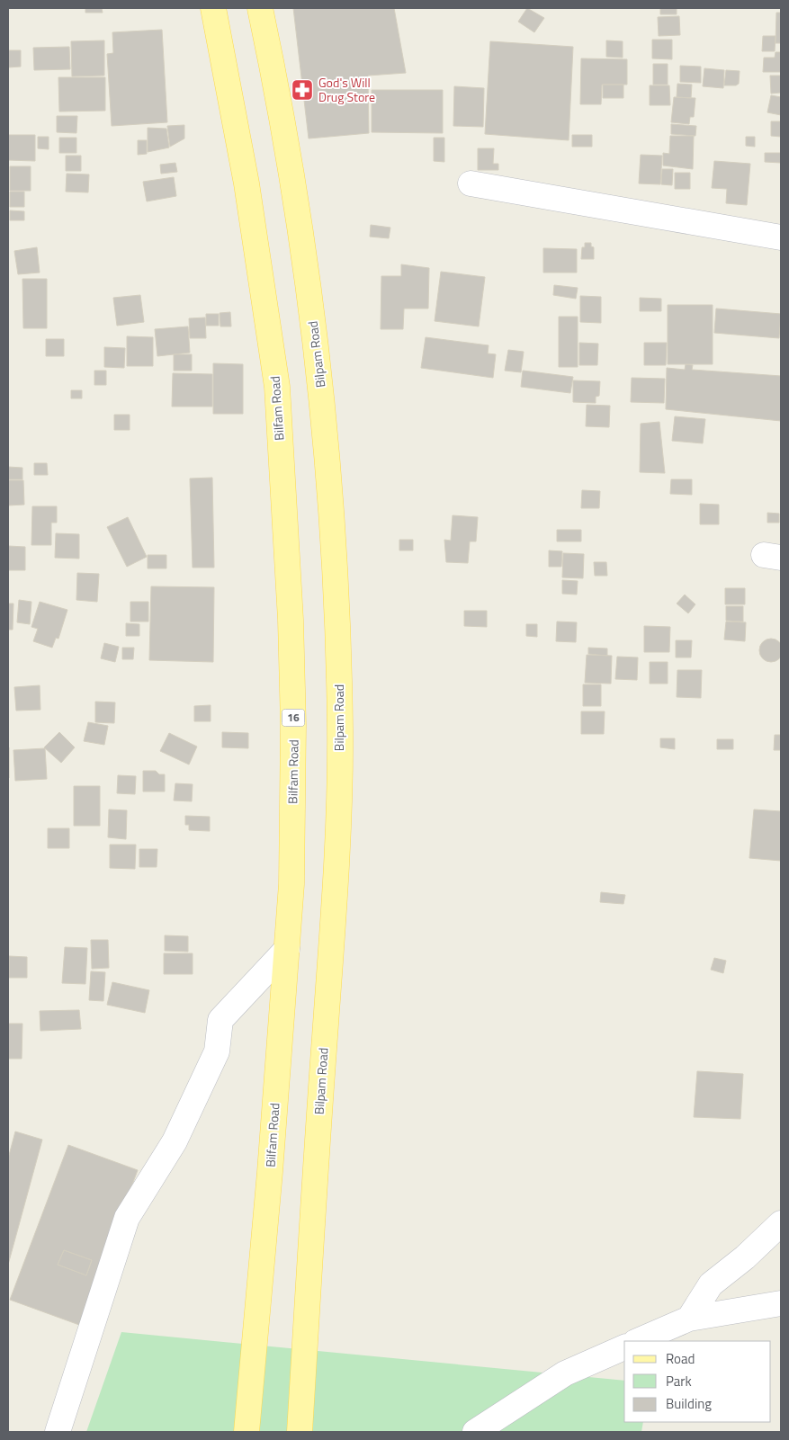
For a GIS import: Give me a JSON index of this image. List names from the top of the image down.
{
  "streets": {
    "main road": ["Bilpam Road", "Bilfam Road", "16"]
  },
  "places": {
    "pharmacy": ["God's Will Drug Store"]
  },
  "legend": ["Road", "Park", "Building"]
}
